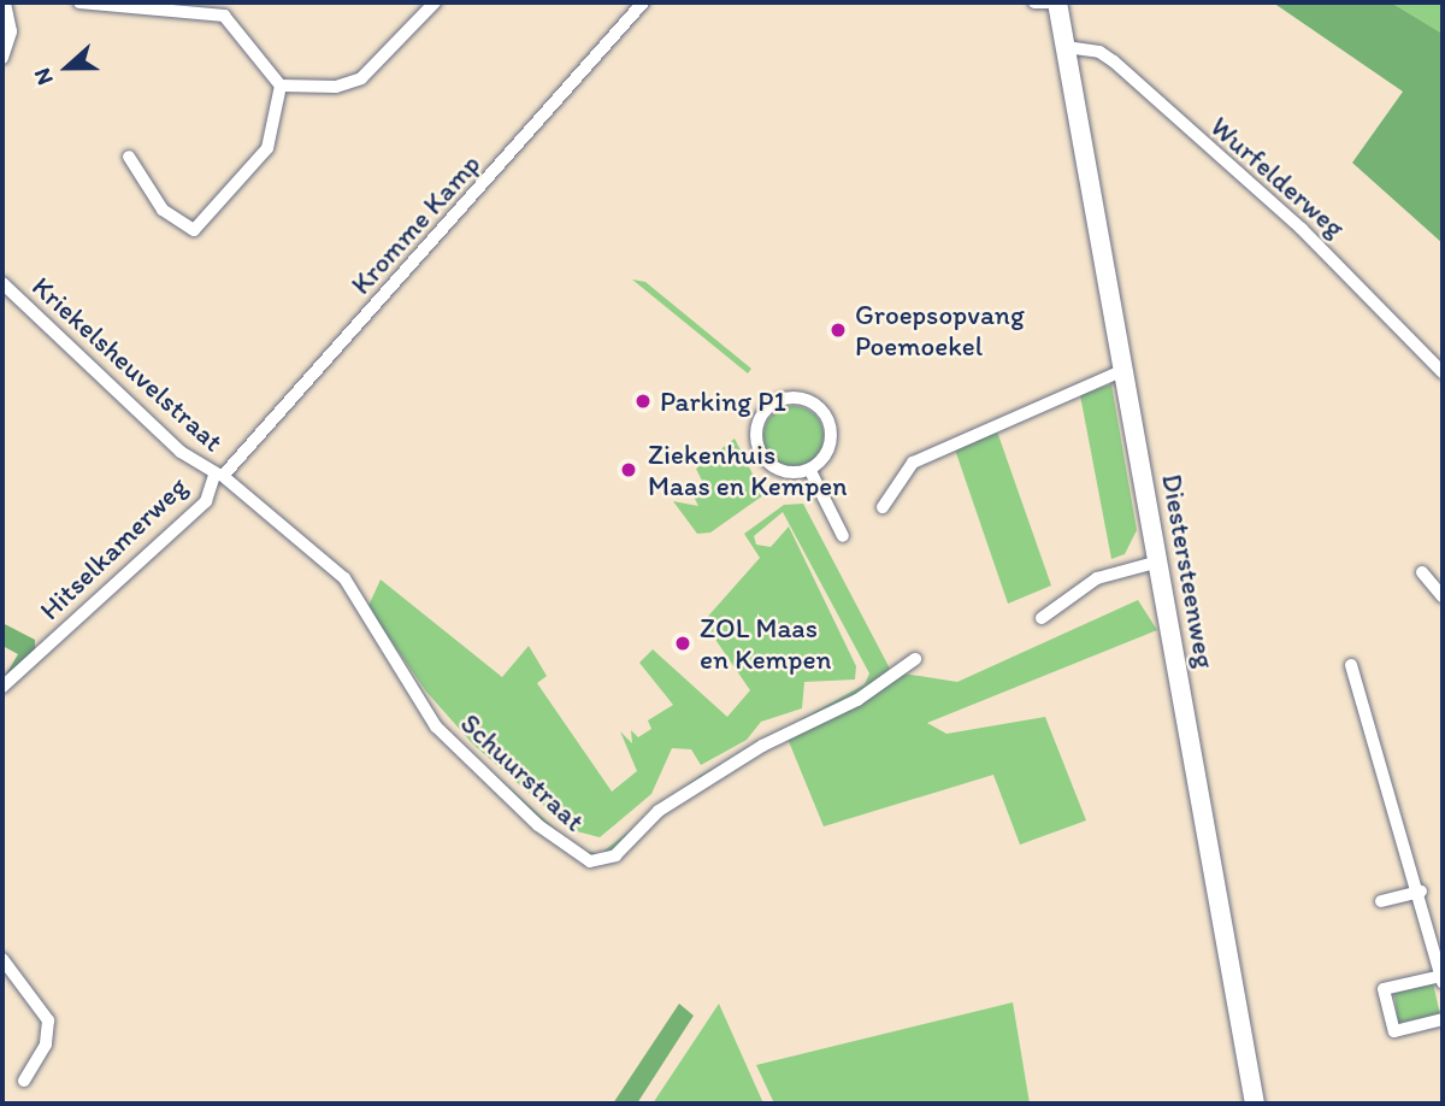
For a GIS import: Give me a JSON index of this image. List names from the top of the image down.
{
  "streets": {
    "main road": ["Diestersteenweg"],
    "street": [
      "Wurfelderweg",
      "Kromme Kamp",
      "Kriekelsheuvelstraat",
      "Hitselkamerweg",
      "Schuurstraat"
    ]
  },
  "crossings": [
    ["Wurfelderweg", "Diestersteenweg"],
    ["Kromme Kamp", "Kriekelsheuvelstraat"],
    ["Kromme Kamp", "Hitselkamerweg"],
    ["Kromme Kamp", "Schuurstraat"],
    ["Kriekelsheuvelstraat", "Hitselkamerweg"],
    ["Kriekelsheuvelstraat", "Schuurstraat"],
    ["Hitselkamerweg", "Schuurstraat"]
  ],
  "places": [
    "Groepsopvang Poemoekel",
    "Parking P1",
    "Ziekenhuis Maas en Kempen",
    "ZOL Maas en Kempen"
  ],
  "north": "left"
}
